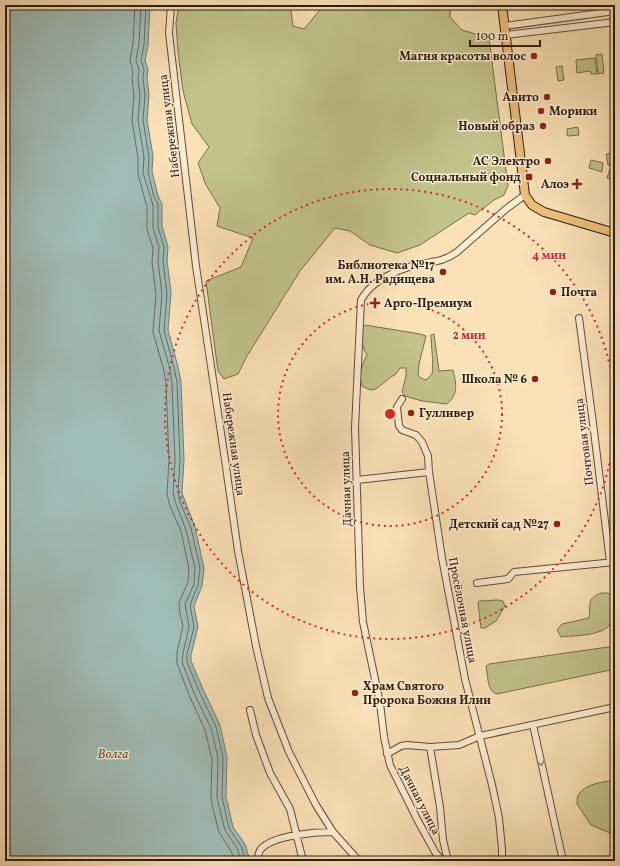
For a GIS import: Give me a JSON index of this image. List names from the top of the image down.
{
  "streets": {
    "street": [
      "Набережная улица",
      "Почтовая улица",
      "Дачная улица",
      "Просёлочная улица"
    ]
  },
  "water": ["Волга"],
  "places": {
    "other": [
      "Магия красоты волос",
      "Авито",
      "Морики",
      "Новый образ",
      "АС Электро",
      "Библиотека №17 им. А.Н. Радищева",
      "Почта",
      "Школа № 6",
      "Гулливер",
      "Детский сад №27",
      "Храм Святого Пророка Божия Илии"
    ],
    "transit": ["Социальный фонд"],
    "health": ["Алоэ", "Арго-Премиум"]
  },
  "scale_bar": "100 m",
  "rings": ["4 мин", "2 мин"]
}
